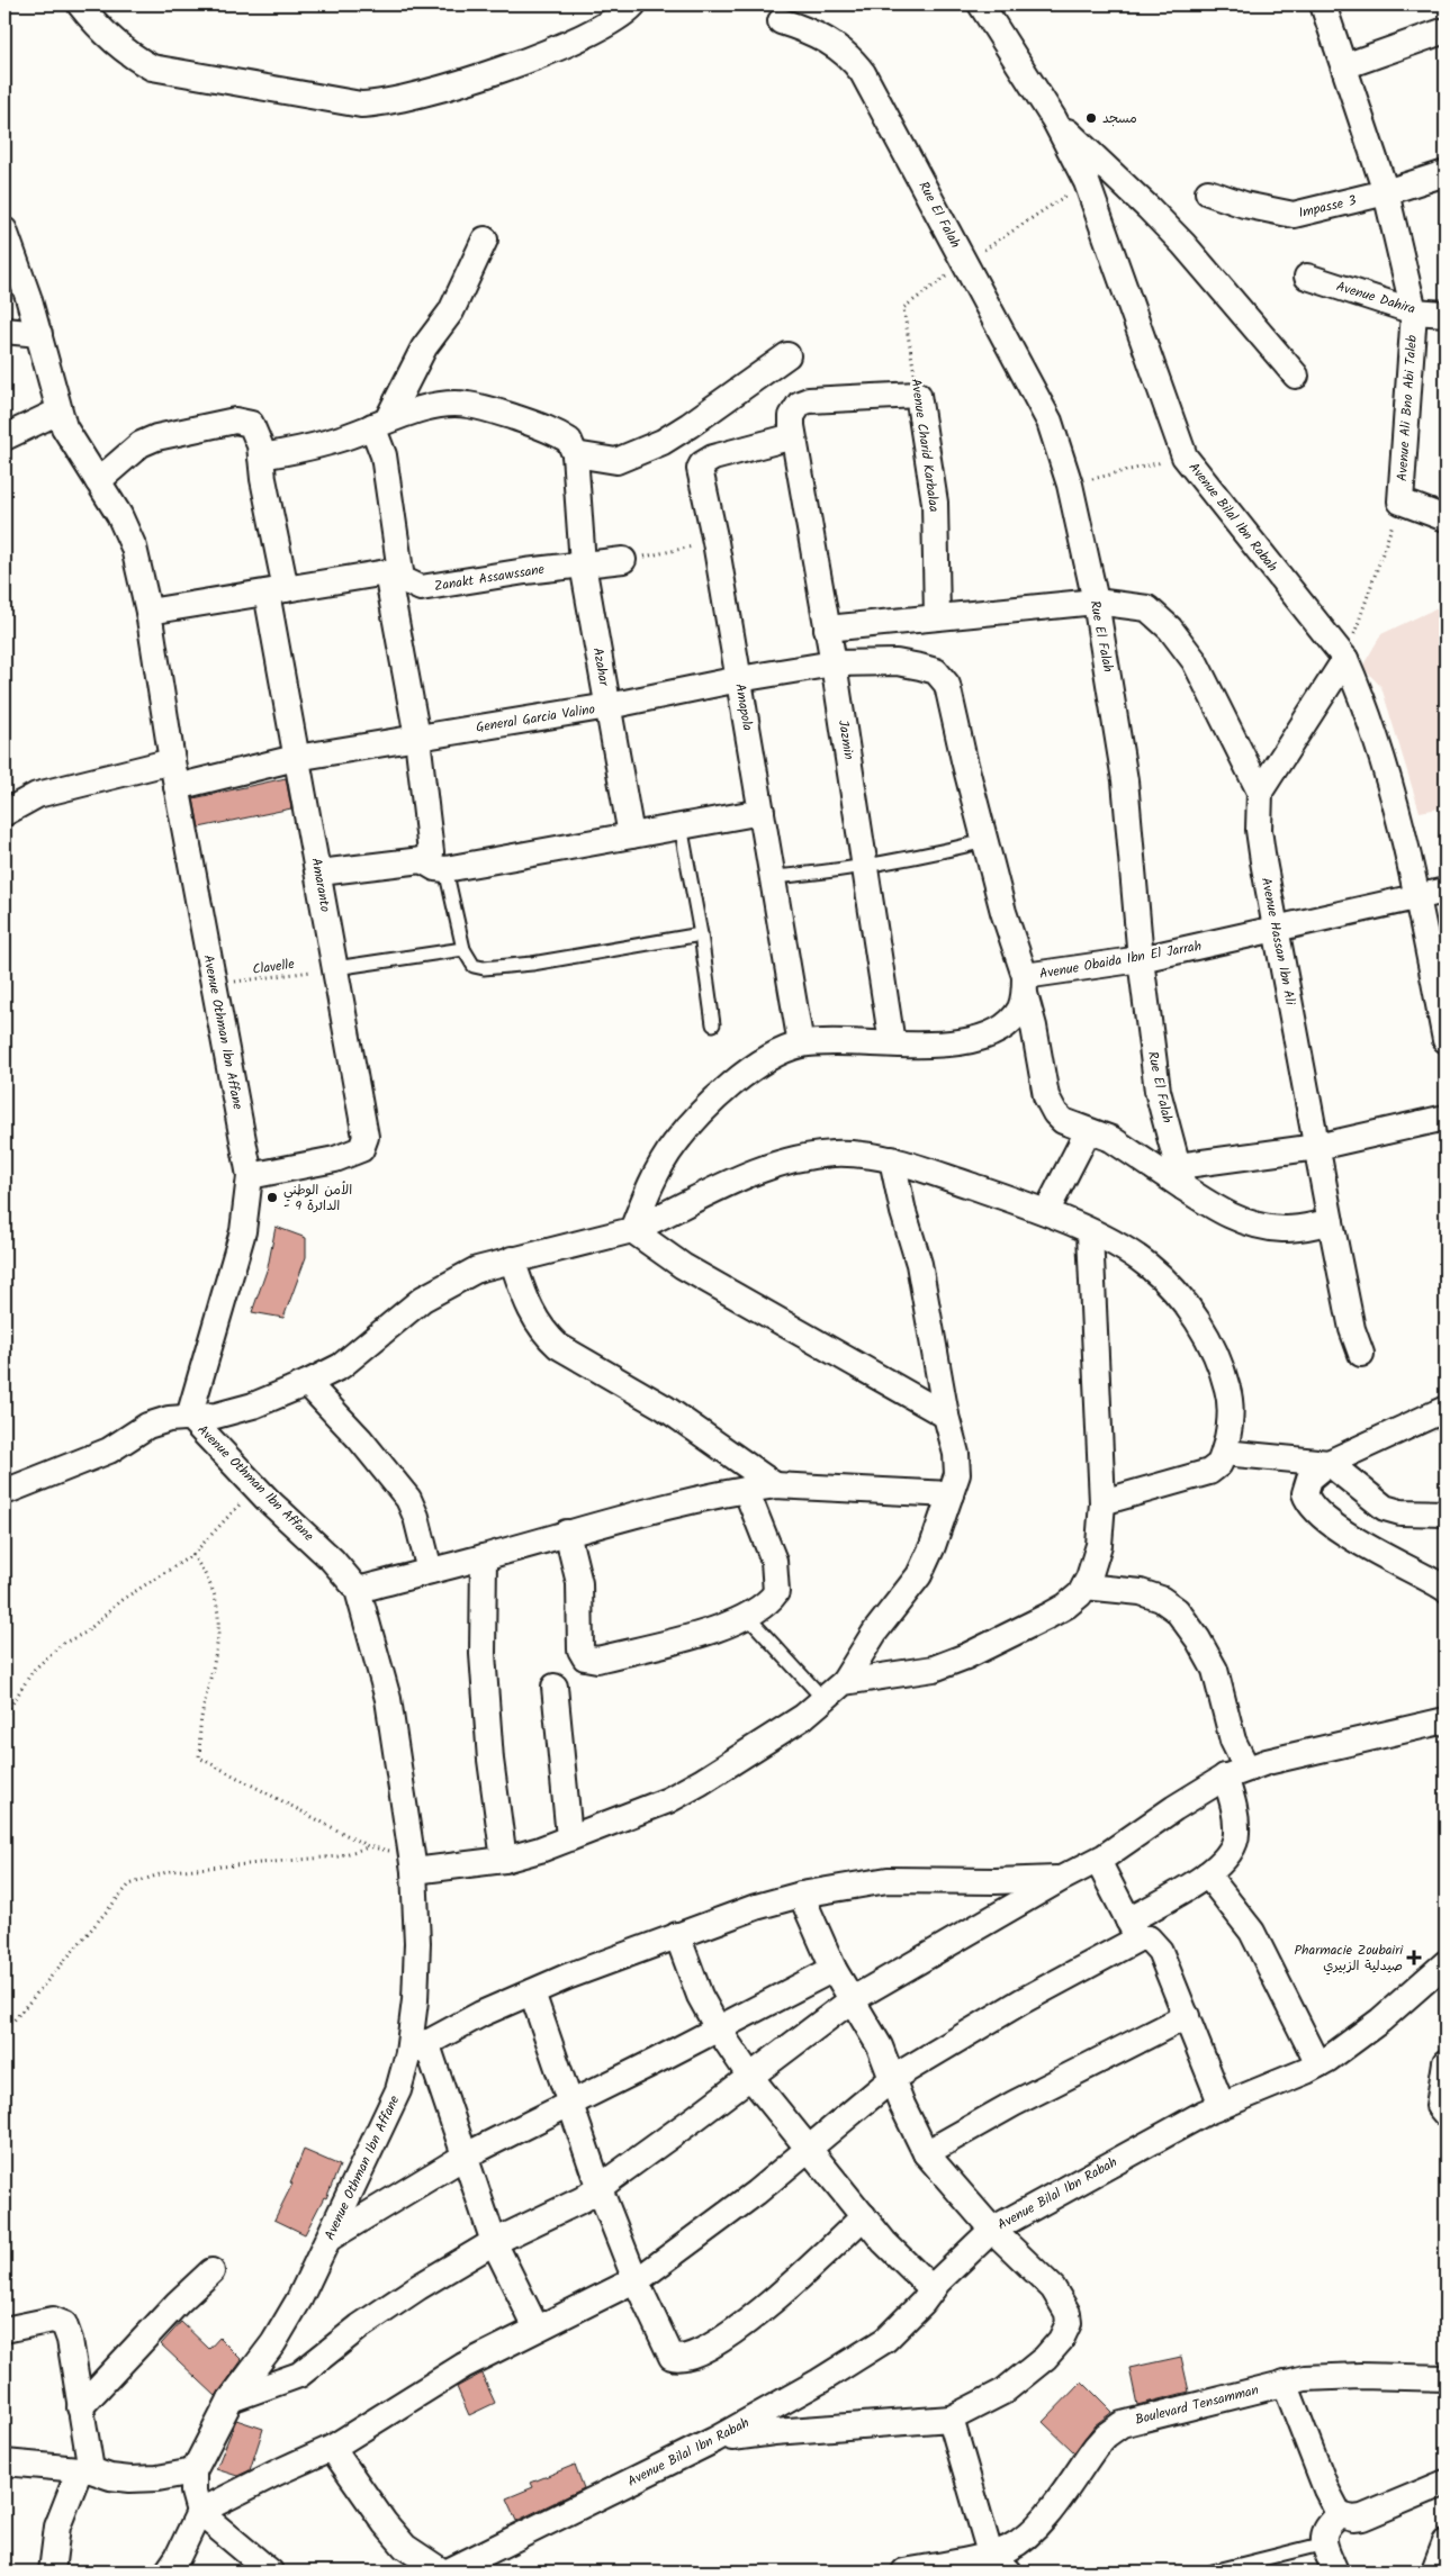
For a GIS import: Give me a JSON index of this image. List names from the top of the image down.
{
  "streets": {
    "street": [
      "Impasse 3",
      "Rue El Falah",
      "Avenue Dahira",
      "Avenue Ali Bno Abi Taleb",
      "Avenue Charid Karbalaa",
      "Avenue Bilal Ibn Rabah",
      "Zanakt Assawssane",
      "Azahar",
      "Amapola",
      "General Garcia Valino",
      "Jazmin",
      "Amaranto",
      "Avenue Hassan Ibn Ali",
      "Avenue Obaida Ibn El Jarrah",
      "Avenue Othman Ibn Affane",
      "Boulevard Tensamman"
    ],
    "path": ["Clavelle"]
  },
  "crossings": [
    ["Impasse 3", "Avenue Ali Bno Abi Taleb"],
    ["Rue El Falah", "Avenue Charid Karbalaa"],
    ["Rue El Falah", "General Garcia Valino"],
    ["Rue El Falah", "Avenue Hassan Ibn Ali"],
    ["Rue El Falah", "Avenue Obaida Ibn El Jarrah"],
    ["Avenue Dahira", "Avenue Ali Bno Abi Taleb"],
    ["Avenue Ali Bno Abi Taleb", "Avenue Bilal Ibn Rabah"],
    ["Avenue Charid Karbalaa", "Jazmin"],
    ["Avenue Charid Karbalaa", "Avenue Hassan Ibn Ali"],
    ["Avenue Bilal Ibn Rabah", "Avenue Obaida Ibn El Jarrah"],
    ["Zanakt Assawssane", "Azahar"],
    ["Zanakt Assawssane", "Amaranto"],
    ["Zanakt Assawssane", "Avenue Othman Ibn Affane"],
    ["Azahar", "General Garcia Valino"],
    ["Amapola", "General Garcia Valino"],
    ["Amapola", "Jazmin"],
    ["Amapola", "Avenue Obaida Ibn El Jarrah"],
    ["General Garcia Valino", "Jazmin"],
    ["General Garcia Valino", "Amaranto"],
    ["General Garcia Valino", "Avenue Obaida Ibn El Jarrah"],
    ["General Garcia Valino", "Avenue Othman Ibn Affane"],
    ["Jazmin", "Avenue Hassan Ibn Ali"],
    ["Jazmin", "Avenue Obaida Ibn El Jarrah"],
    ["Amaranto", "Clavelle"],
    ["Amaranto", "Avenue Othman Ibn Affane"],
    ["Avenue Hassan Ibn Ali", "Avenue Obaida Ibn El Jarrah"],
    ["Clavelle", "Avenue Othman Ibn Affane"]
  ],
  "places": {
    "other": ["مسجد", "الأمن الوطني - الدائرة 9"],
    "health": ["Pharmacie Zoubairi صيدلية الزبيري"]
  }
}
